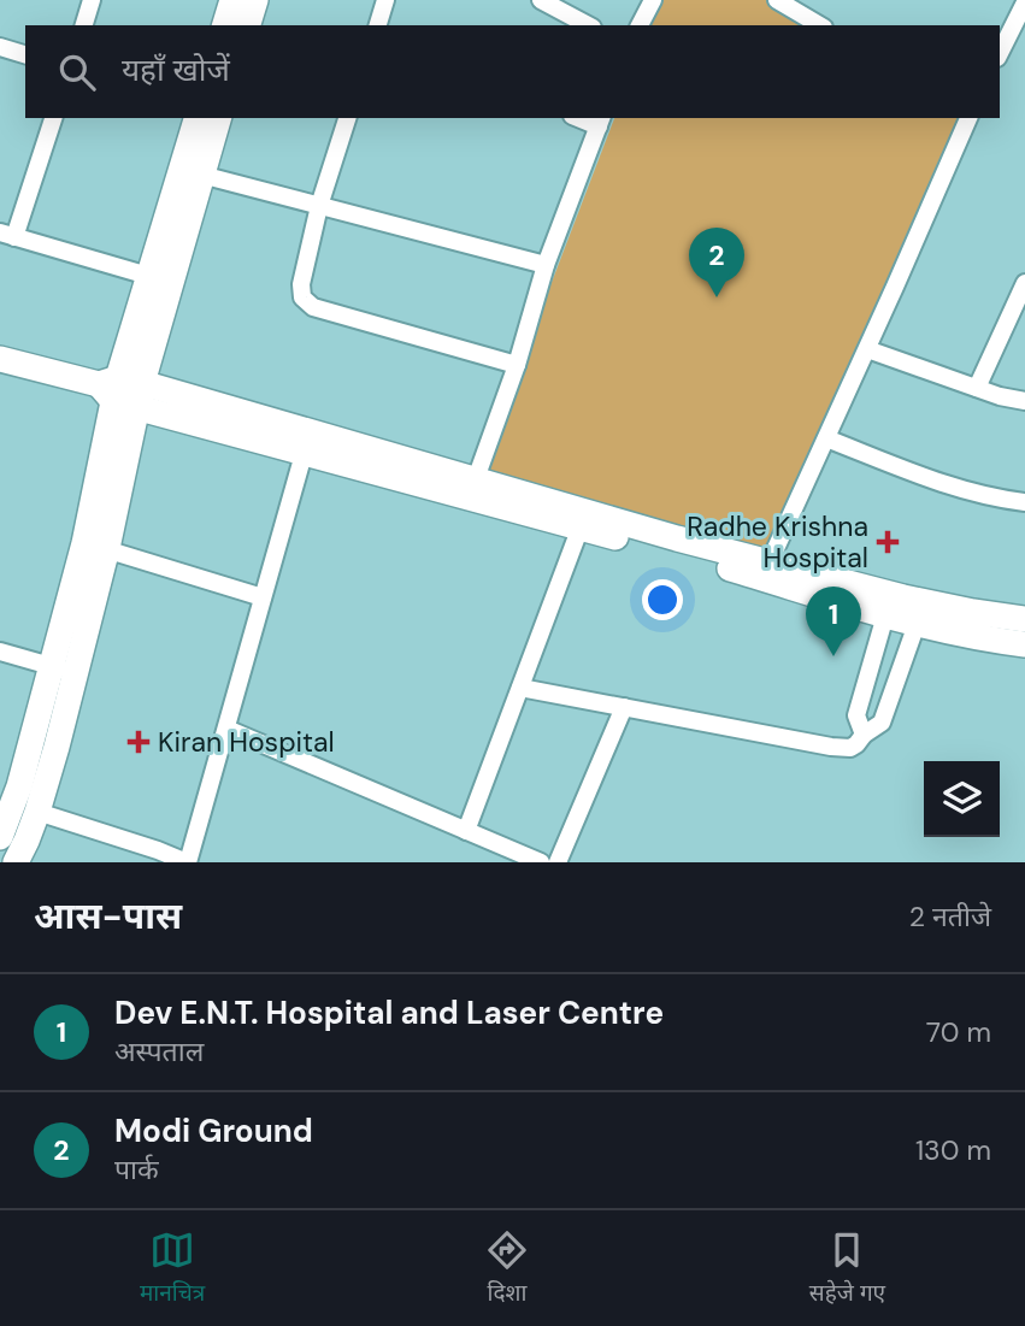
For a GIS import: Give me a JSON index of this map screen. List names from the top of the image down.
{
  "places": {
    "health": ["Radhe Krishna Hospital", "Kiran Hospital"]
  },
  "page": {
    "search": "यहाँ खोजें",
    "pins": ["2", "1"],
    "heading": ["आस-पास", "2 नतीजे"],
    "list": [
      {
        "mark": "1",
        "name": "Dev E.N.T. Hospital and Laser Centre",
        "note": "अस्पताल",
        "value": "70 m"
      },
      {
        "mark": "2",
        "name": "Modi Ground",
        "note": "पार्क",
        "value": "130 m"
      }
    ],
    "nav": ["मानचित्र", "दिशा", "सहेजे गए"]
  }
}
